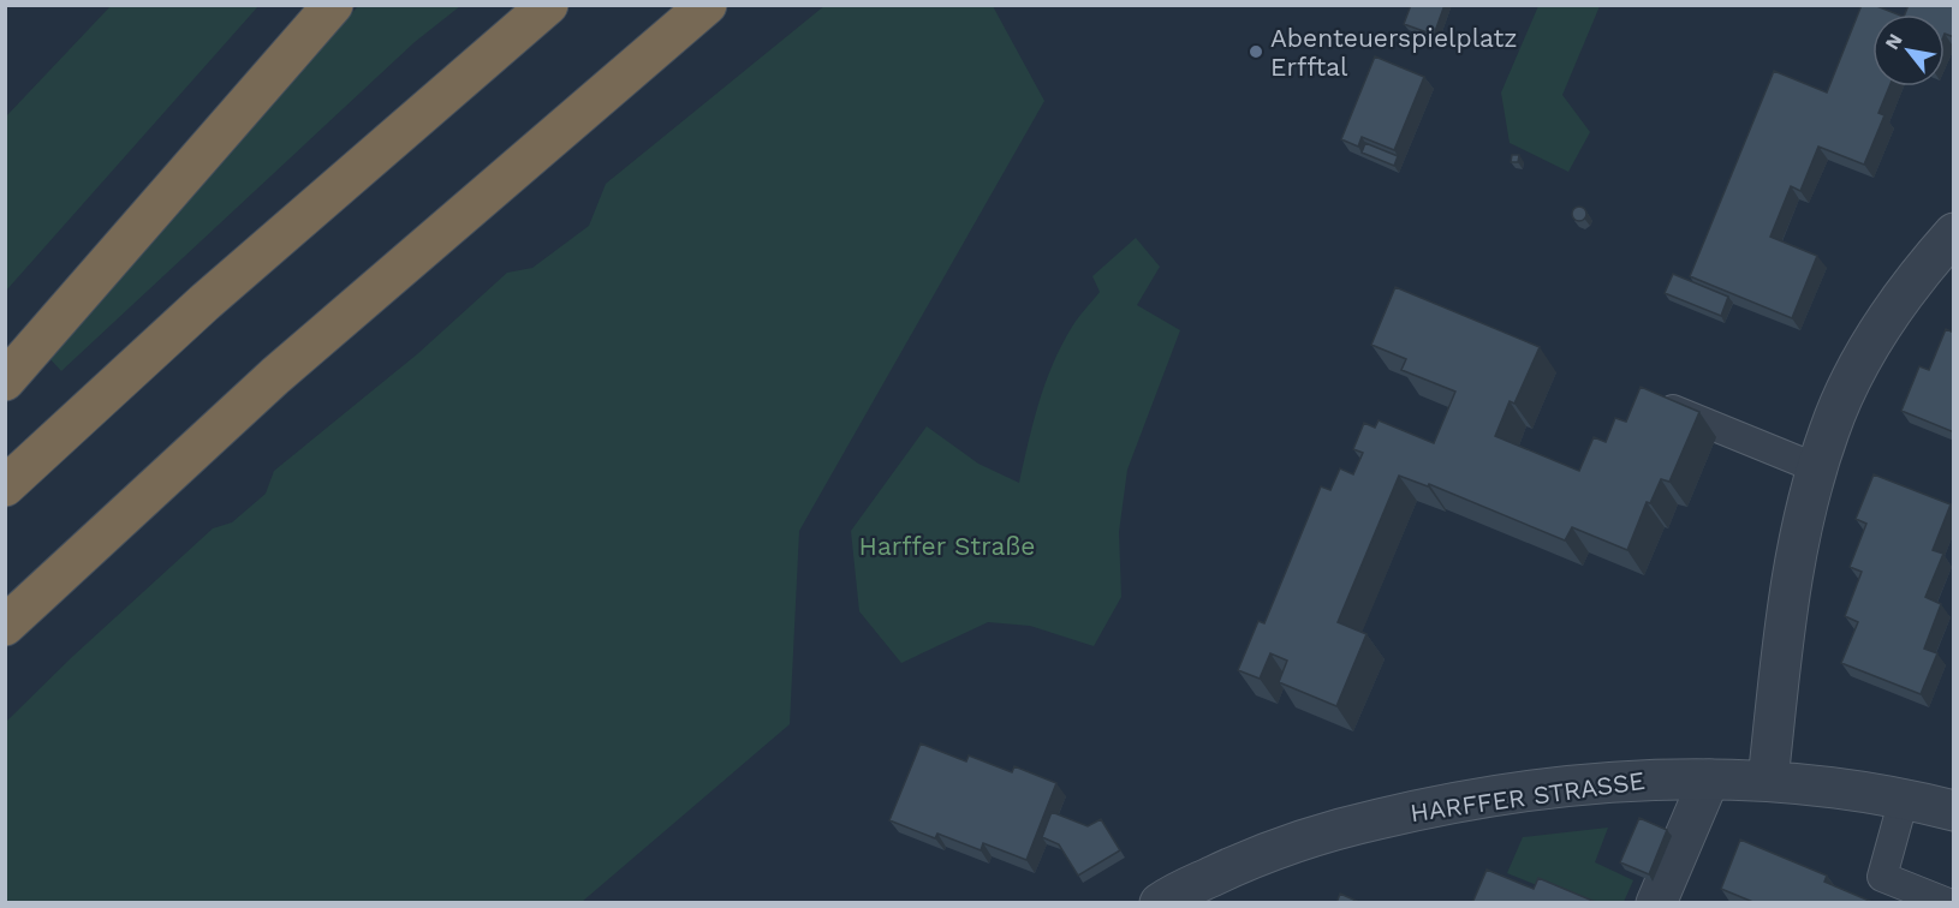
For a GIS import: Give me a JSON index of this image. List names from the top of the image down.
{
  "streets": {
    "street": ["HARFFER STRASSE"]
  },
  "parks": ["Harffer Straße"],
  "places": ["Abenteuerspielplatz Erfftal"],
  "north": "top left"
}
